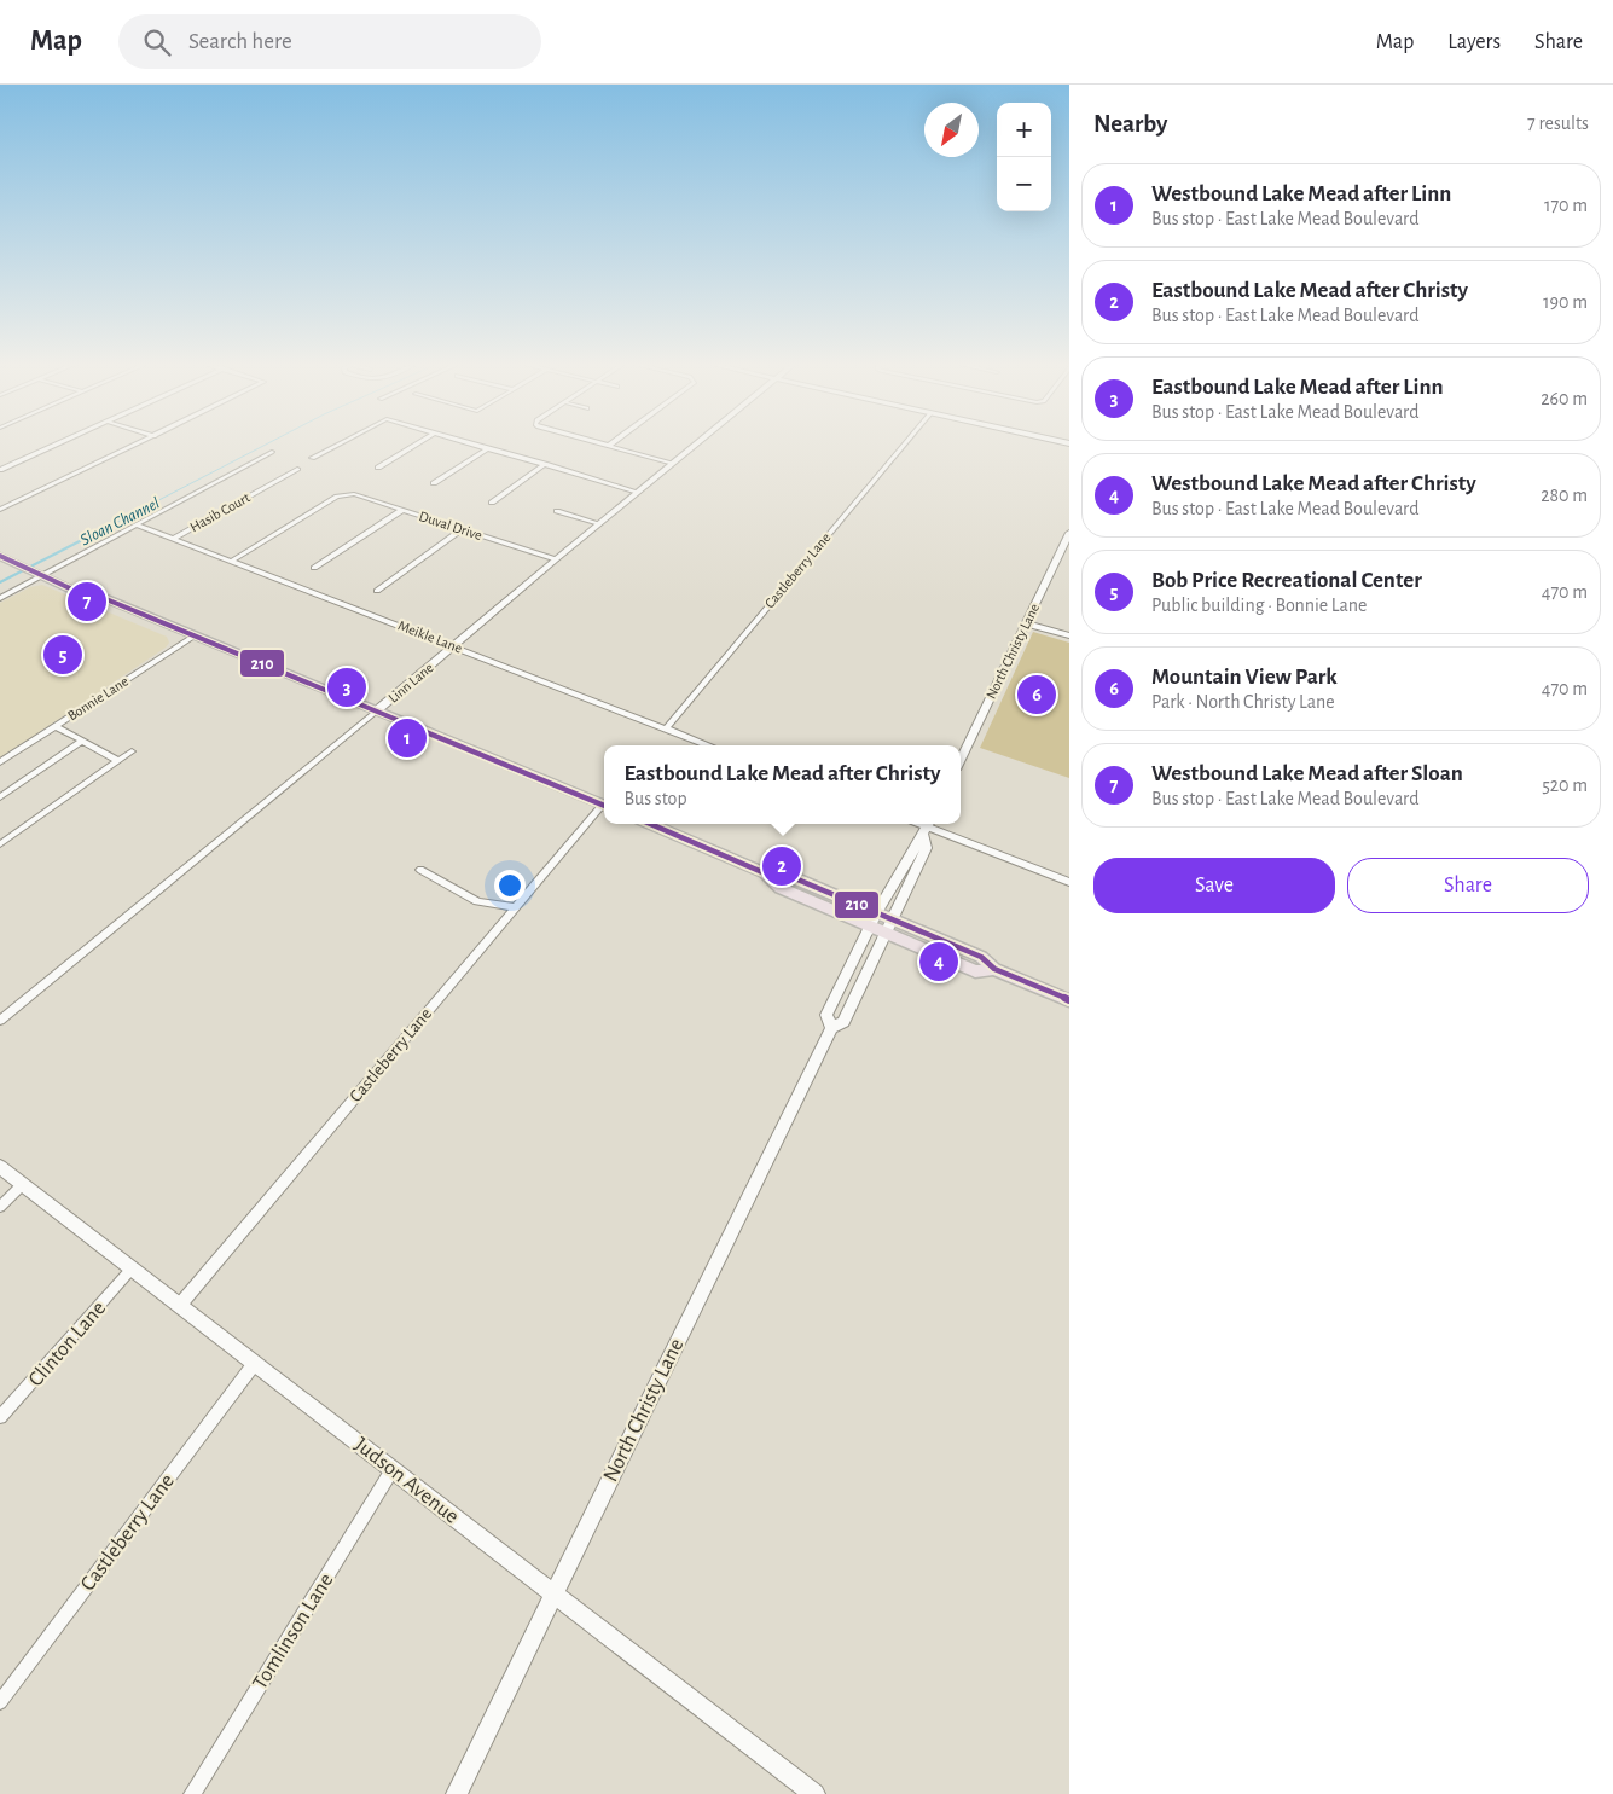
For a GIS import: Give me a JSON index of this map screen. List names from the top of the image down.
{
  "streets": {
    "street": [
      "Hasib Court",
      "Duval Drive",
      "Castleberry Lane",
      "Meikle Lane",
      "North Christy Lane",
      "Linn Lane",
      "Bonnie Lane",
      "Clinton Lane",
      "Judson Avenue",
      "Tomlinson Lane"
    ]
  },
  "crossings": [
    ["Hasib Court", "Meikle Lane"],
    ["Duval Drive", "Meikle Lane"],
    ["Duval Drive", "Linn Lane"],
    ["Castleberry Lane", "Meikle Lane"],
    ["Castleberry Lane", "Judson Avenue"],
    ["Meikle Lane", "Linn Lane"],
    ["North Christy Lane", "Judson Avenue"],
    ["Clinton Lane", "Judson Avenue"],
    ["Judson Avenue", "Tomlinson Lane"]
  ],
  "water": ["Sloan Channel"],
  "lines": ["transit line 210"],
  "north": "bottom left",
  "page": {
    "header": "Map",
    "search": "Search here",
    "nav": ["Map", "Layers", "Share"],
    "heading": ["Nearby", "7 results"],
    "map_buttons": ["+", "−"],
    "list": [
      {
        "mark": "1",
        "name": "Westbound Lake Mead after Linn",
        "note": "Bus stop · East Lake Mead Boulevard",
        "value": "170 m"
      },
      {
        "mark": "2",
        "name": "Eastbound Lake Mead after Christy",
        "note": "Bus stop · East Lake Mead Boulevard",
        "value": "190 m"
      },
      {
        "mark": "3",
        "name": "Eastbound Lake Mead after Linn",
        "note": "Bus stop · East Lake Mead Boulevard",
        "value": "260 m"
      },
      {
        "mark": "4",
        "name": "Westbound Lake Mead after Christy",
        "note": "Bus stop · East Lake Mead Boulevard",
        "value": "280 m"
      },
      {
        "mark": "5",
        "name": "Bob Price Recreational Center",
        "note": "Public building · Bonnie Lane",
        "value": "470 m"
      },
      {
        "mark": "6",
        "name": "Mountain View Park",
        "note": "Park · North Christy Lane",
        "value": "470 m"
      },
      {
        "mark": "7",
        "name": "Westbound Lake Mead after Sloan",
        "note": "Bus stop · East Lake Mead Boulevard",
        "value": "520 m"
      }
    ],
    "pins": [
      "7",
      "5",
      "3",
      "6",
      "1",
      "2",
      "4"
    ],
    "popup": ["Eastbound Lake Mead after Christy", "Bus stop"],
    "buttons": ["Save", "Share"]
  }
}
